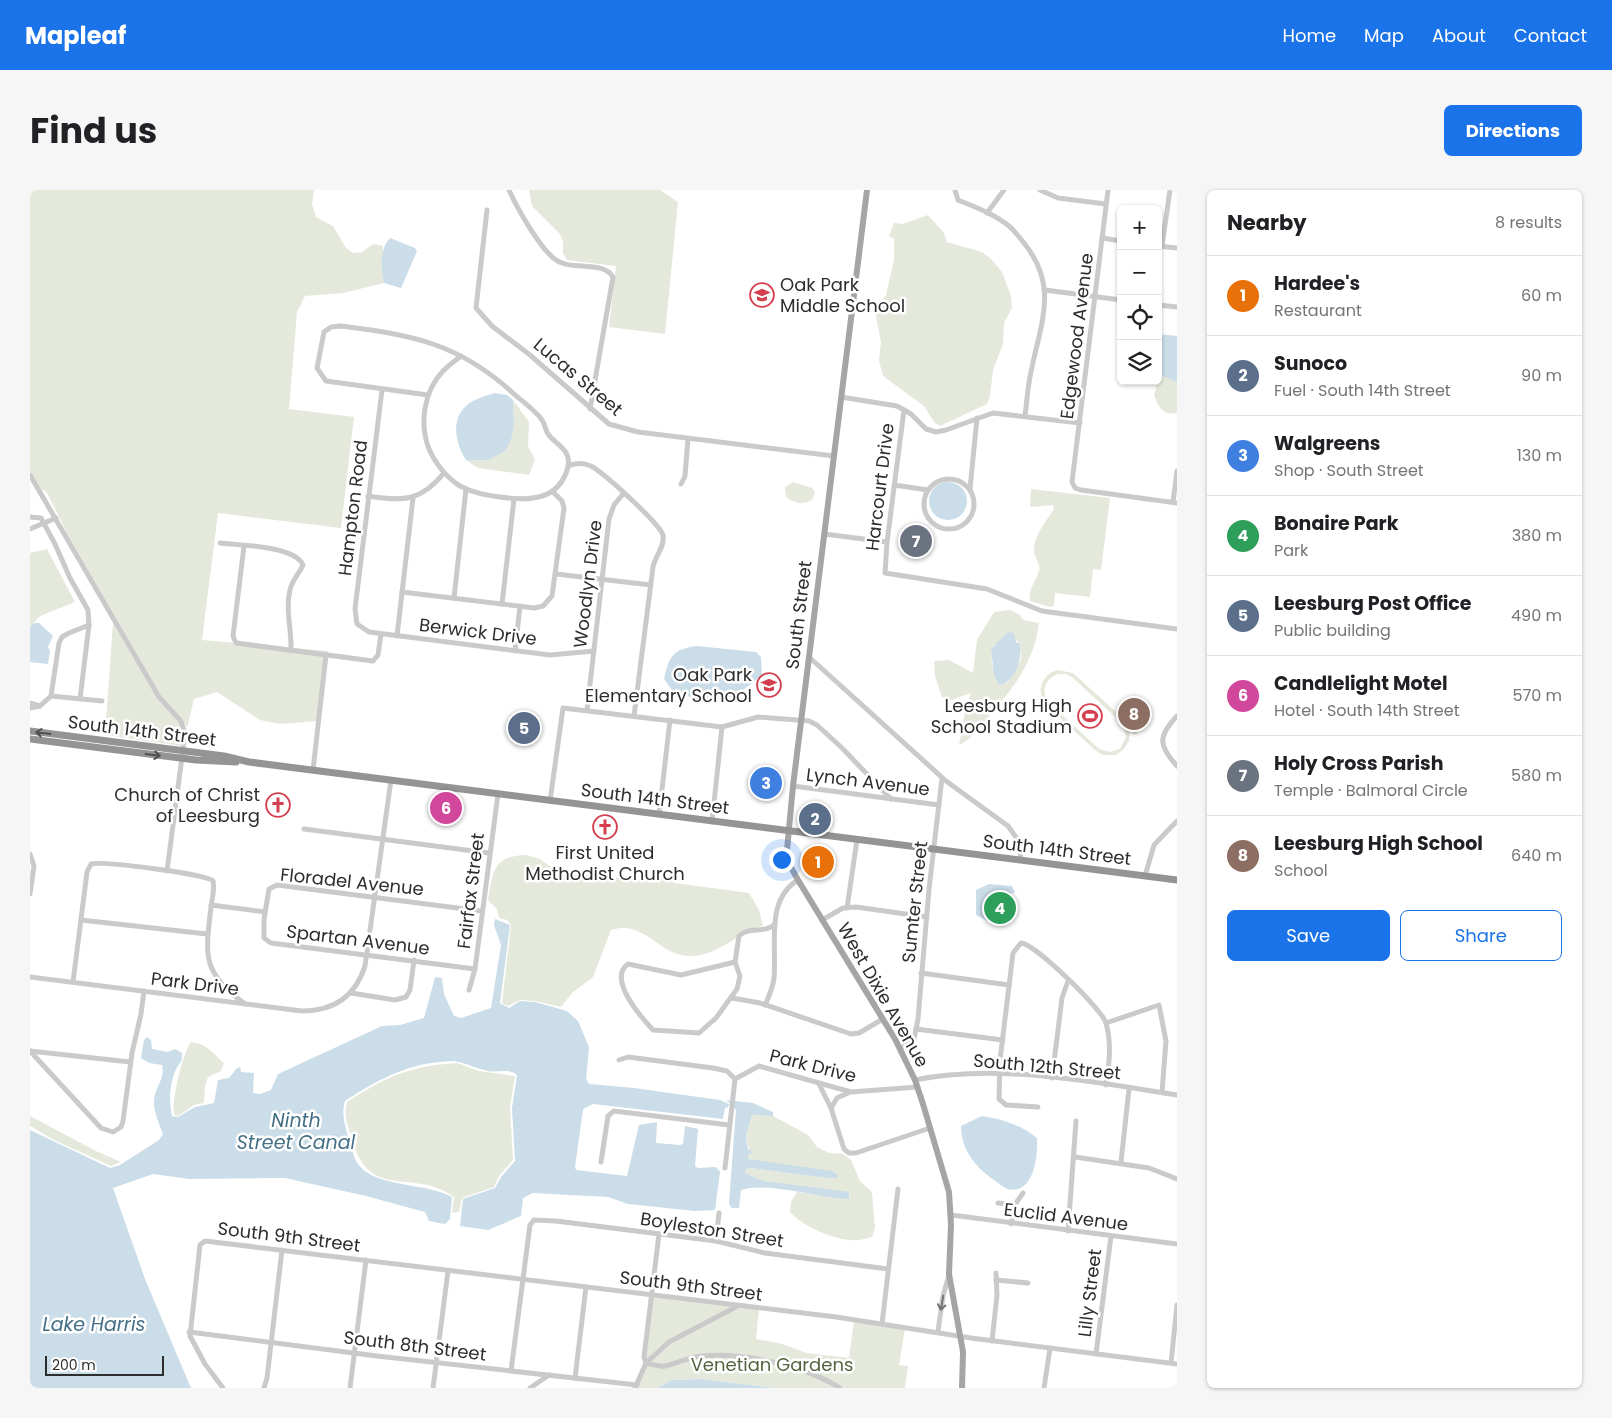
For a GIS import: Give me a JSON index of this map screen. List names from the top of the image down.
{
  "streets": {
    "highway": ["South 14th Street"],
    "main road": ["South Street", "West Dixie Avenue"],
    "street": [
      "Edgewood Avenue",
      "Lucas Street",
      "Harcourt Drive",
      "Hampton Road",
      "Woodlyn Drive",
      "Berwick Drive",
      "Lynch Avenue",
      "Floradel Avenue",
      "Fairfax Street",
      "Sumter Street",
      "Spartan Avenue",
      "Park Drive",
      "South 12th Street",
      "Euclid Avenue",
      "Boyleston Street",
      "South 9th Street",
      "Lilly Street",
      "South 8th Street"
    ]
  },
  "crossings": [
    ["Lucas Street", "South Street"],
    ["Hampton Road", "Berwick Drive"],
    ["Woodlyn Drive", "Berwick Drive"],
    ["South Street", "South 14th Street"],
    ["South Street", "Lynch Avenue"],
    ["South Street", "West Dixie Avenue"],
    ["South 14th Street", "Lynch Avenue"],
    ["South 14th Street", "Fairfax Street"],
    ["South 14th Street", "Sumter Street"],
    ["South 14th Street", "West Dixie Avenue"],
    ["Lynch Avenue", "Sumter Street"],
    ["Floradel Avenue", "Fairfax Street"],
    ["Floradel Avenue", "Spartan Avenue"],
    ["Fairfax Street", "Spartan Avenue"],
    ["Park Drive", "West Dixie Avenue"],
    ["West Dixie Avenue", "South 12th Street"],
    ["West Dixie Avenue", "Euclid Avenue"],
    ["West Dixie Avenue", "South 9th Street"],
    ["Euclid Avenue", "Lilly Street"],
    ["Boyleston Street", "South 9th Street"],
    ["South 9th Street", "Lilly Street"],
    ["South 9th Street", "South 8th Street"]
  ],
  "water": ["Ninth Street Canal", "Lake Harris"],
  "parks": ["Venetian Gardens"],
  "places": {
    "school or university": ["Oak Park Middle School", "Oak Park Elementary School"],
    "sports": ["Leesburg High School Stadium"],
    "church": ["Church of Christ of Leesburg", "First United Methodist Church"]
  },
  "scale_bar": "200 m",
  "page": {
    "header": "Mapleaf",
    "nav": [
      "Home",
      "Map",
      "About",
      "Contact"
    ],
    "title": "Find us",
    "buttons": [
      "Directions",
      ["Save", "Share"]
    ],
    "heading": ["Nearby", "8 results"],
    "map_buttons": ["+", "−"],
    "list": [
      {
        "mark": "1",
        "name": "Hardee's",
        "note": "Restaurant",
        "value": "60 m"
      },
      {
        "mark": "2",
        "name": "Sunoco",
        "note": "Fuel · South 14th Street",
        "value": "90 m"
      },
      {
        "mark": "3",
        "name": "Walgreens",
        "note": "Shop · South Street",
        "value": "130 m"
      },
      {
        "mark": "4",
        "name": "Bonaire Park",
        "note": "Park",
        "value": "380 m"
      },
      {
        "mark": "5",
        "name": "Leesburg Post Office",
        "note": "Public building",
        "value": "490 m"
      },
      {
        "mark": "6",
        "name": "Candlelight Motel",
        "note": "Hotel · South 14th Street",
        "value": "570 m"
      },
      {
        "mark": "7",
        "name": "Holy Cross Parish",
        "note": "Temple · Balmoral Circle",
        "value": "580 m"
      },
      {
        "mark": "8",
        "name": "Leesburg High School",
        "note": "School",
        "value": "640 m"
      }
    ],
    "pins": [
      "7",
      "8",
      "5",
      "3",
      "6",
      "2",
      "1",
      "4"
    ],
    "scale": "200 m"
  }
}
